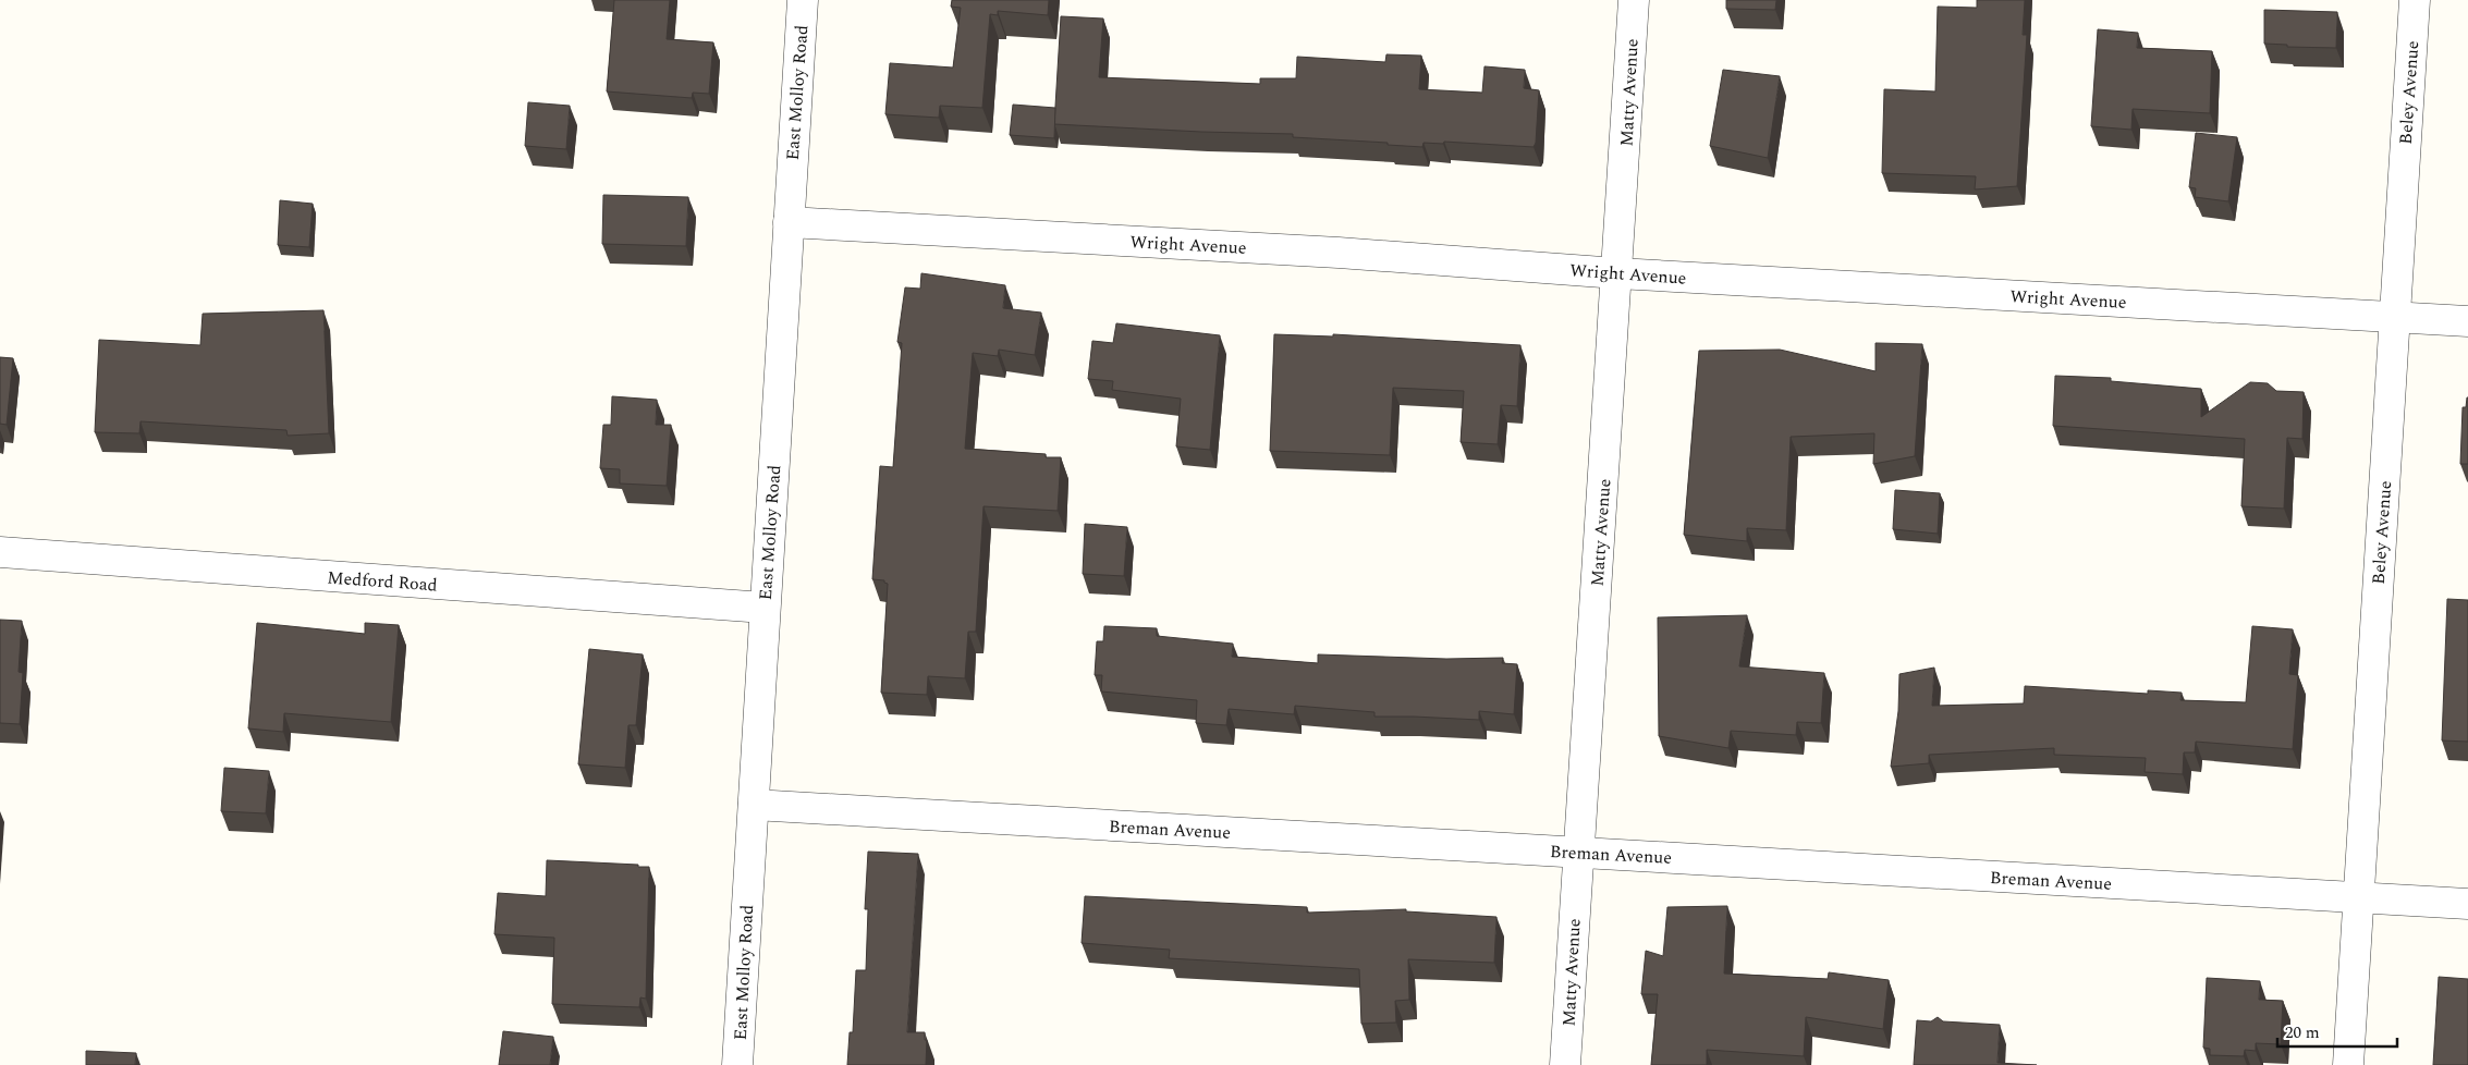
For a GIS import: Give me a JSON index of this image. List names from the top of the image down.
{
  "streets": {
    "street": [
      "East Molloy Road",
      "Matty Avenue",
      "Beley Avenue",
      "Wright Avenue",
      "Medford Road",
      "Breman Avenue"
    ]
  },
  "crossings": [
    ["East Molloy Road", "Wright Avenue"],
    ["East Molloy Road", "Medford Road"],
    ["East Molloy Road", "Breman Avenue"],
    ["Matty Avenue", "Wright Avenue"],
    ["Matty Avenue", "Breman Avenue"],
    ["Beley Avenue", "Wright Avenue"],
    ["Beley Avenue", "Breman Avenue"]
  ],
  "scale_bar": "20 m"
}
